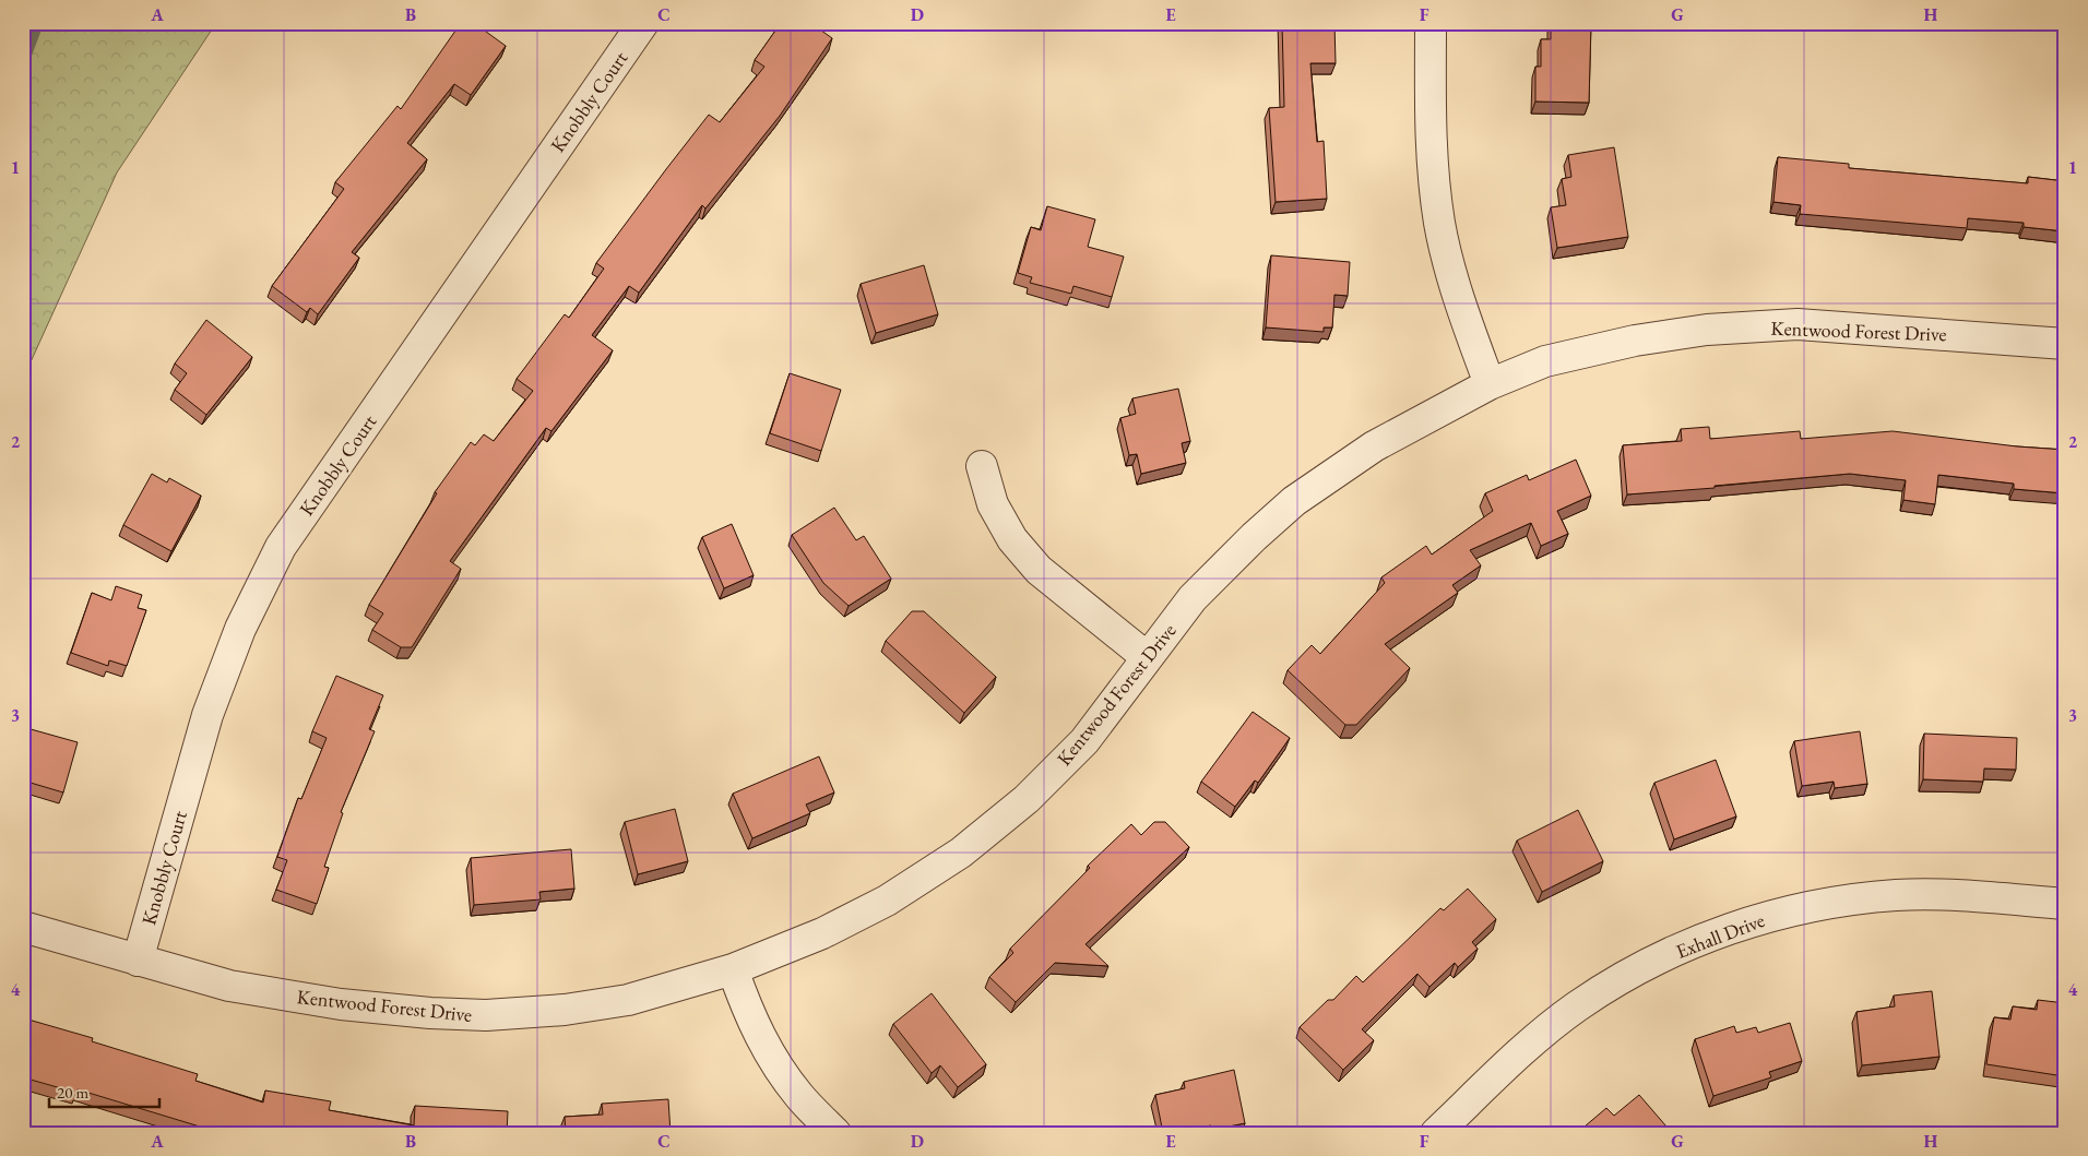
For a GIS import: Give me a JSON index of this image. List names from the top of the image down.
{
  "streets": {
    "street": ["Knobbly Court", "Kentwood Forest Drive", "Exhall Drive"]
  },
  "crossings": [
    ["Knobbly Court", "Kentwood Forest Drive"]
  ],
  "scale_bar": "20 m",
  "grid": {
    "columns": [
      "A",
      "B",
      "C",
      "D",
      "E",
      "F",
      "G",
      "H"
    ],
    "rows": [
      "1",
      "2",
      "3",
      "4"
    ]
  }
}
